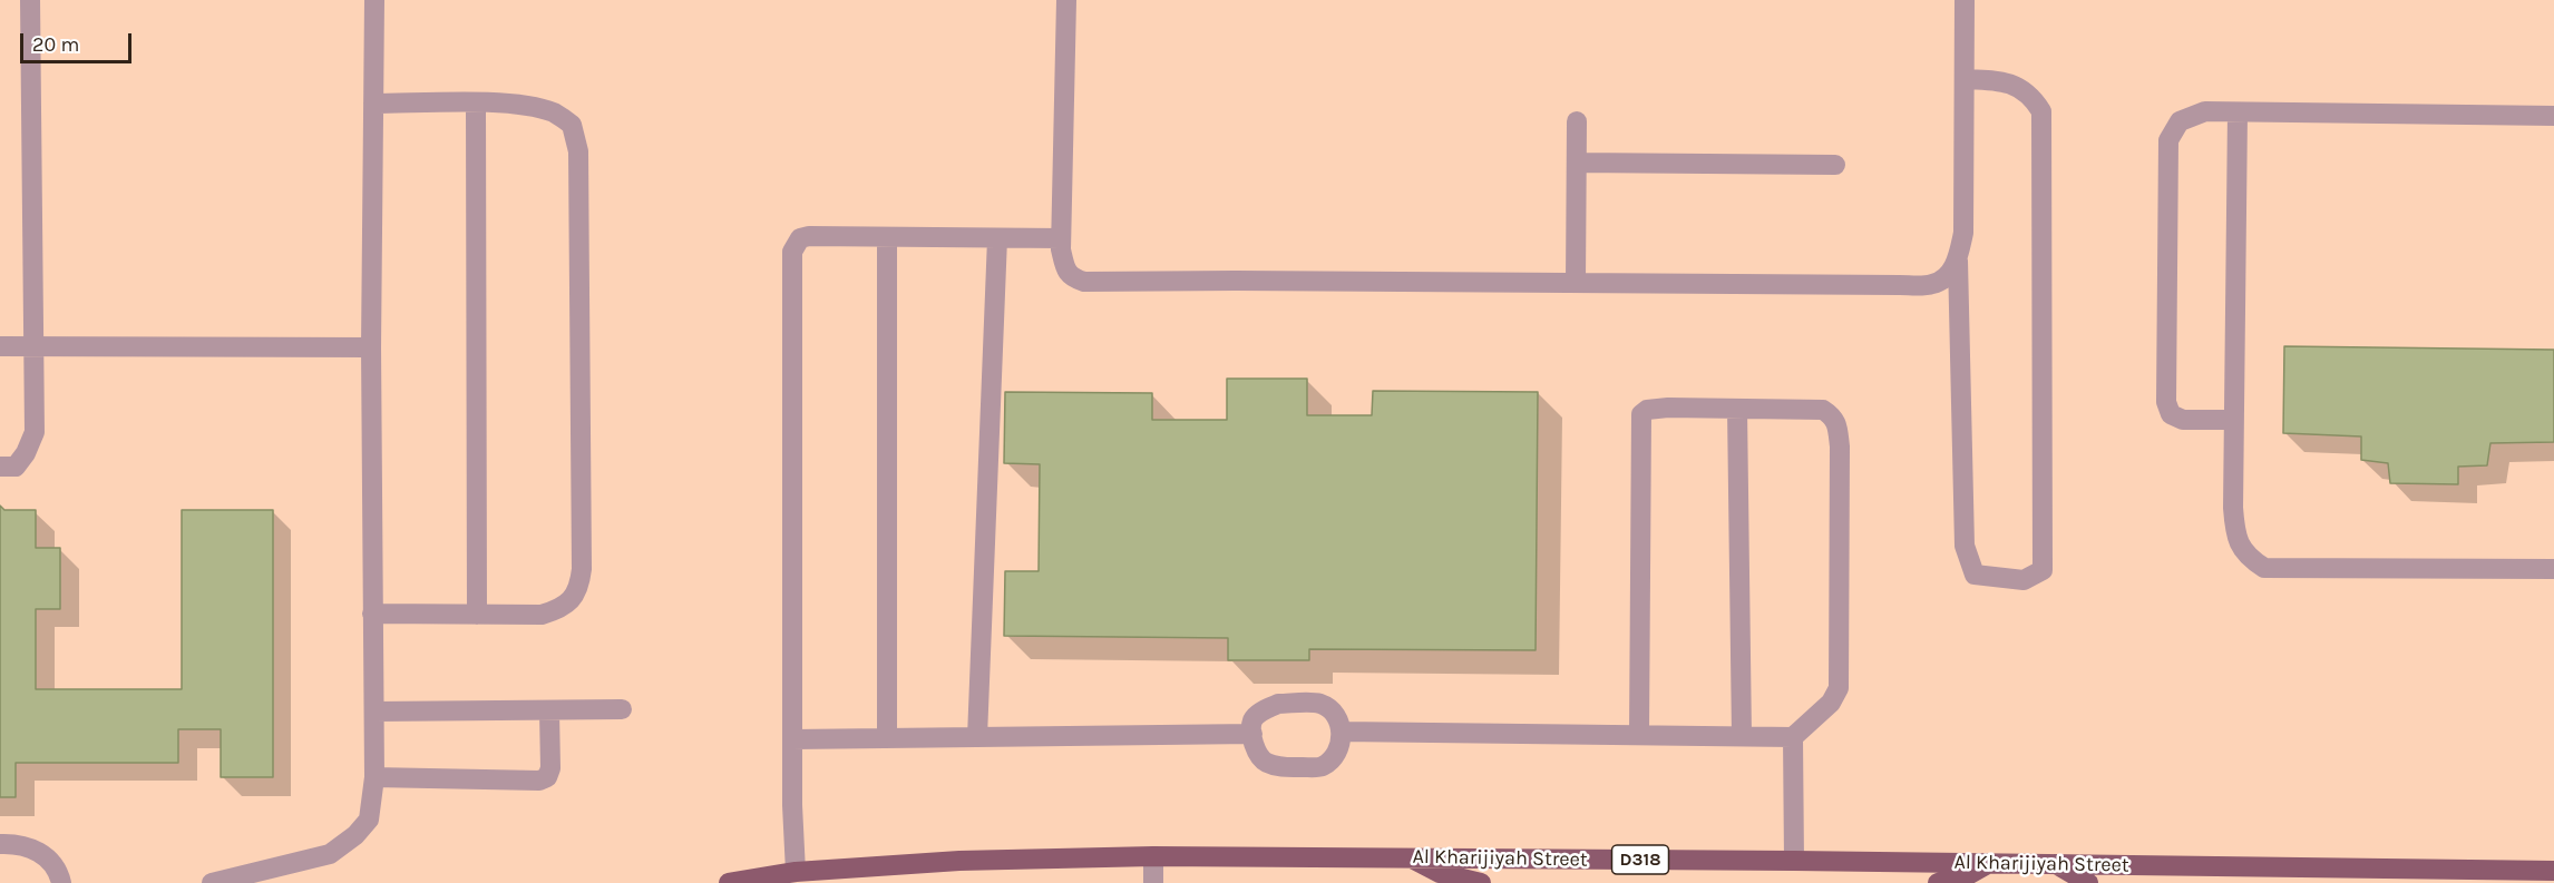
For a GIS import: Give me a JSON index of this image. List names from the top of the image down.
{
  "streets": {
    "main road": ["Al Kharijiyah Street", "D318"]
  },
  "scale_bar": "20 m"
}
